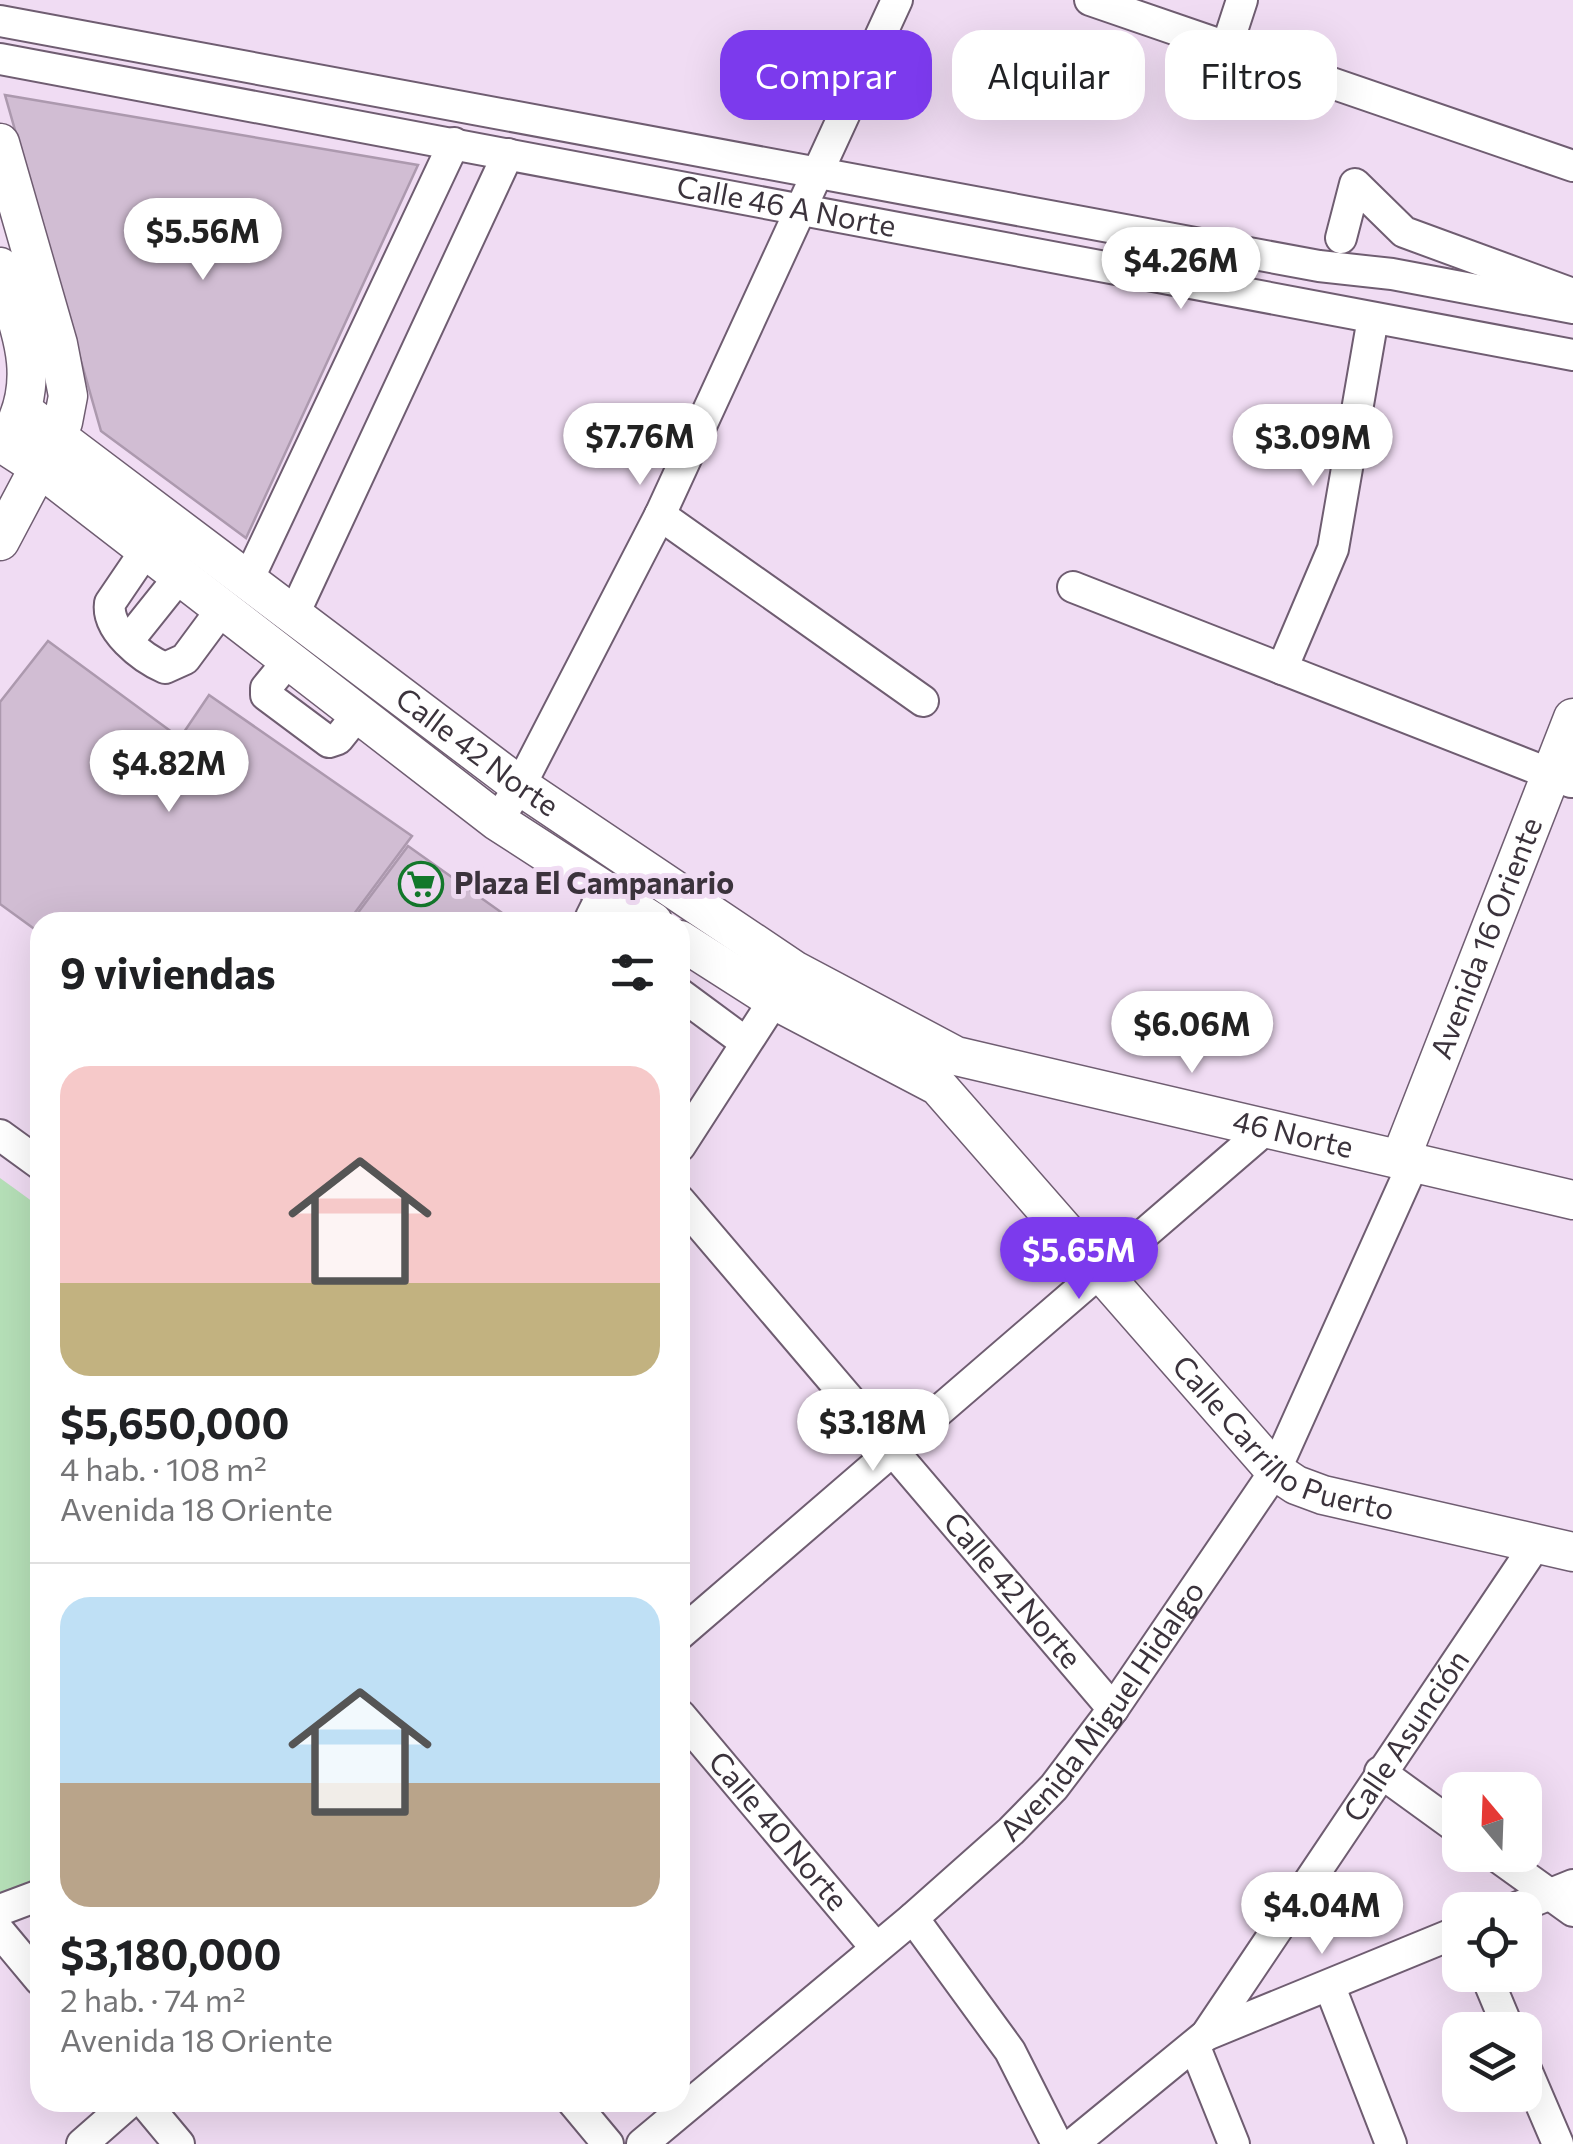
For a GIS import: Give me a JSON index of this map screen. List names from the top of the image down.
{
  "streets": {
    "main road": [
      "Calle 42 Norte",
      "Avenida 16 Oriente",
      "46 Norte",
      "Calle Carrillo Puerto"
    ],
    "street": [
      "Calle 46 A Norte",
      "Avenida Miguel Hidalgo",
      "Calle Asunción",
      "Calle 40 Norte"
    ]
  },
  "crossings": [
    ["Calle 42 Norte", "46 Norte"],
    ["Calle 42 Norte", "Calle Carrillo Puerto"],
    ["Calle 42 Norte", "Avenida Miguel Hidalgo"],
    ["Avenida 16 Oriente", "46 Norte"],
    ["Avenida 16 Oriente", "Avenida Miguel Hidalgo"],
    ["46 Norte", "Calle Carrillo Puerto"],
    ["46 Norte", "Avenida Miguel Hidalgo"],
    ["Calle Carrillo Puerto", "Avenida Miguel Hidalgo"],
    ["Calle Carrillo Puerto", "Calle Asunción"],
    ["Avenida Miguel Hidalgo", "Calle 40 Norte"]
  ],
  "places": {
    "supermarket": ["Plaza El Campanario"]
  },
  "north": "top",
  "page": {
    "chip": ["Comprar", "Alquilar", "Filtros"],
    "price": [
      "$5.56M",
      "$4.26M",
      "$7.76M",
      "$3.09M",
      "$4.82M",
      "$6.06M",
      "$5.65M",
      "$3.18M",
      "$4.04M"
    ],
    "heading": "9 viviendas",
    "list": [
      {
        "name": "$5,650,000",
        "note": "4 hab. · 108 m² · Avenida 18 Oriente"
      },
      {
        "name": "$3,180,000",
        "note": "2 hab. · 74 m² · Avenida 18 Oriente"
      }
    ]
  }
}
